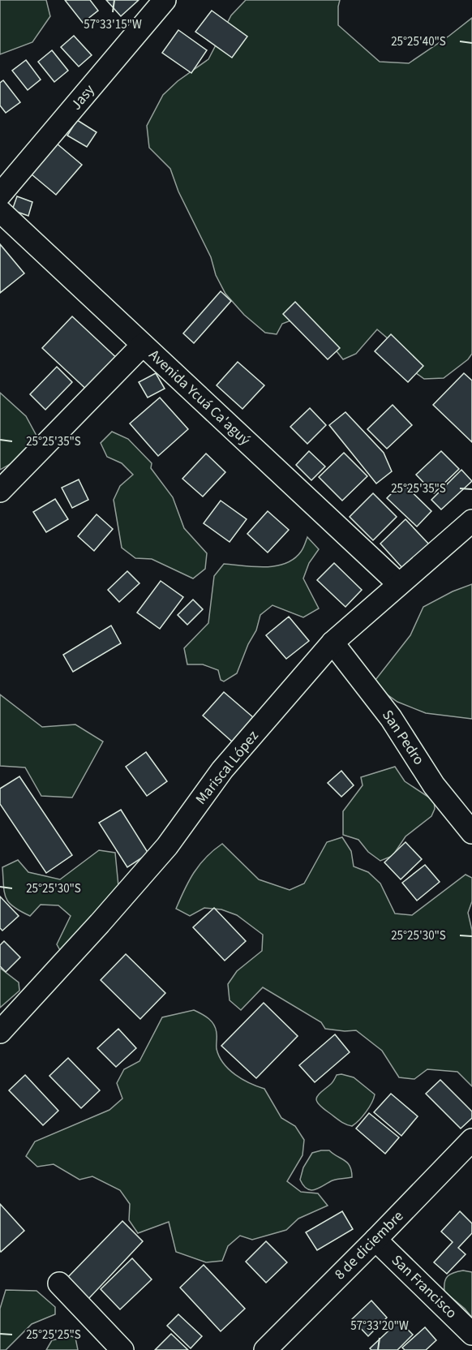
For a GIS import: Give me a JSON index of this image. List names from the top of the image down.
{
  "streets": {
    "street": [
      "Jasy",
      "Avenida Ycuá Ca'aguý",
      "San Pedro",
      "Mariscal López",
      "8 de diciembre",
      "San Francisco"
    ]
  },
  "crossings": [
    ["Avenida Ycuá Ca'aguý", "Mariscal López"],
    ["San Pedro", "Mariscal López"],
    ["8 de diciembre", "San Francisco"]
  ],
  "coordinates": [
    "57°33'15\"W",
    "25°25'40\"S",
    "25°25'35\"S",
    "25°25'30\"S",
    "57°33'20\"W",
    "25°25'25\"S"
  ]
}
